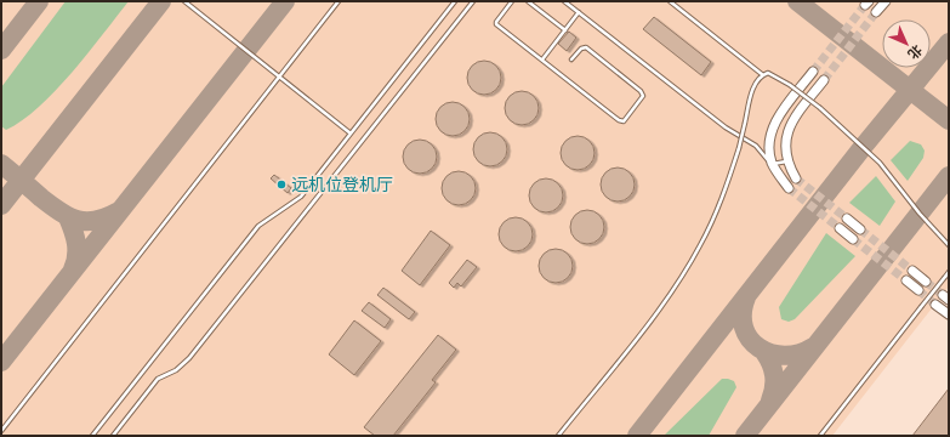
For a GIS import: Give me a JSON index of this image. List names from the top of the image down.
{
  "places": ["远机位登机厅"],
  "north": "bottom right"
}
